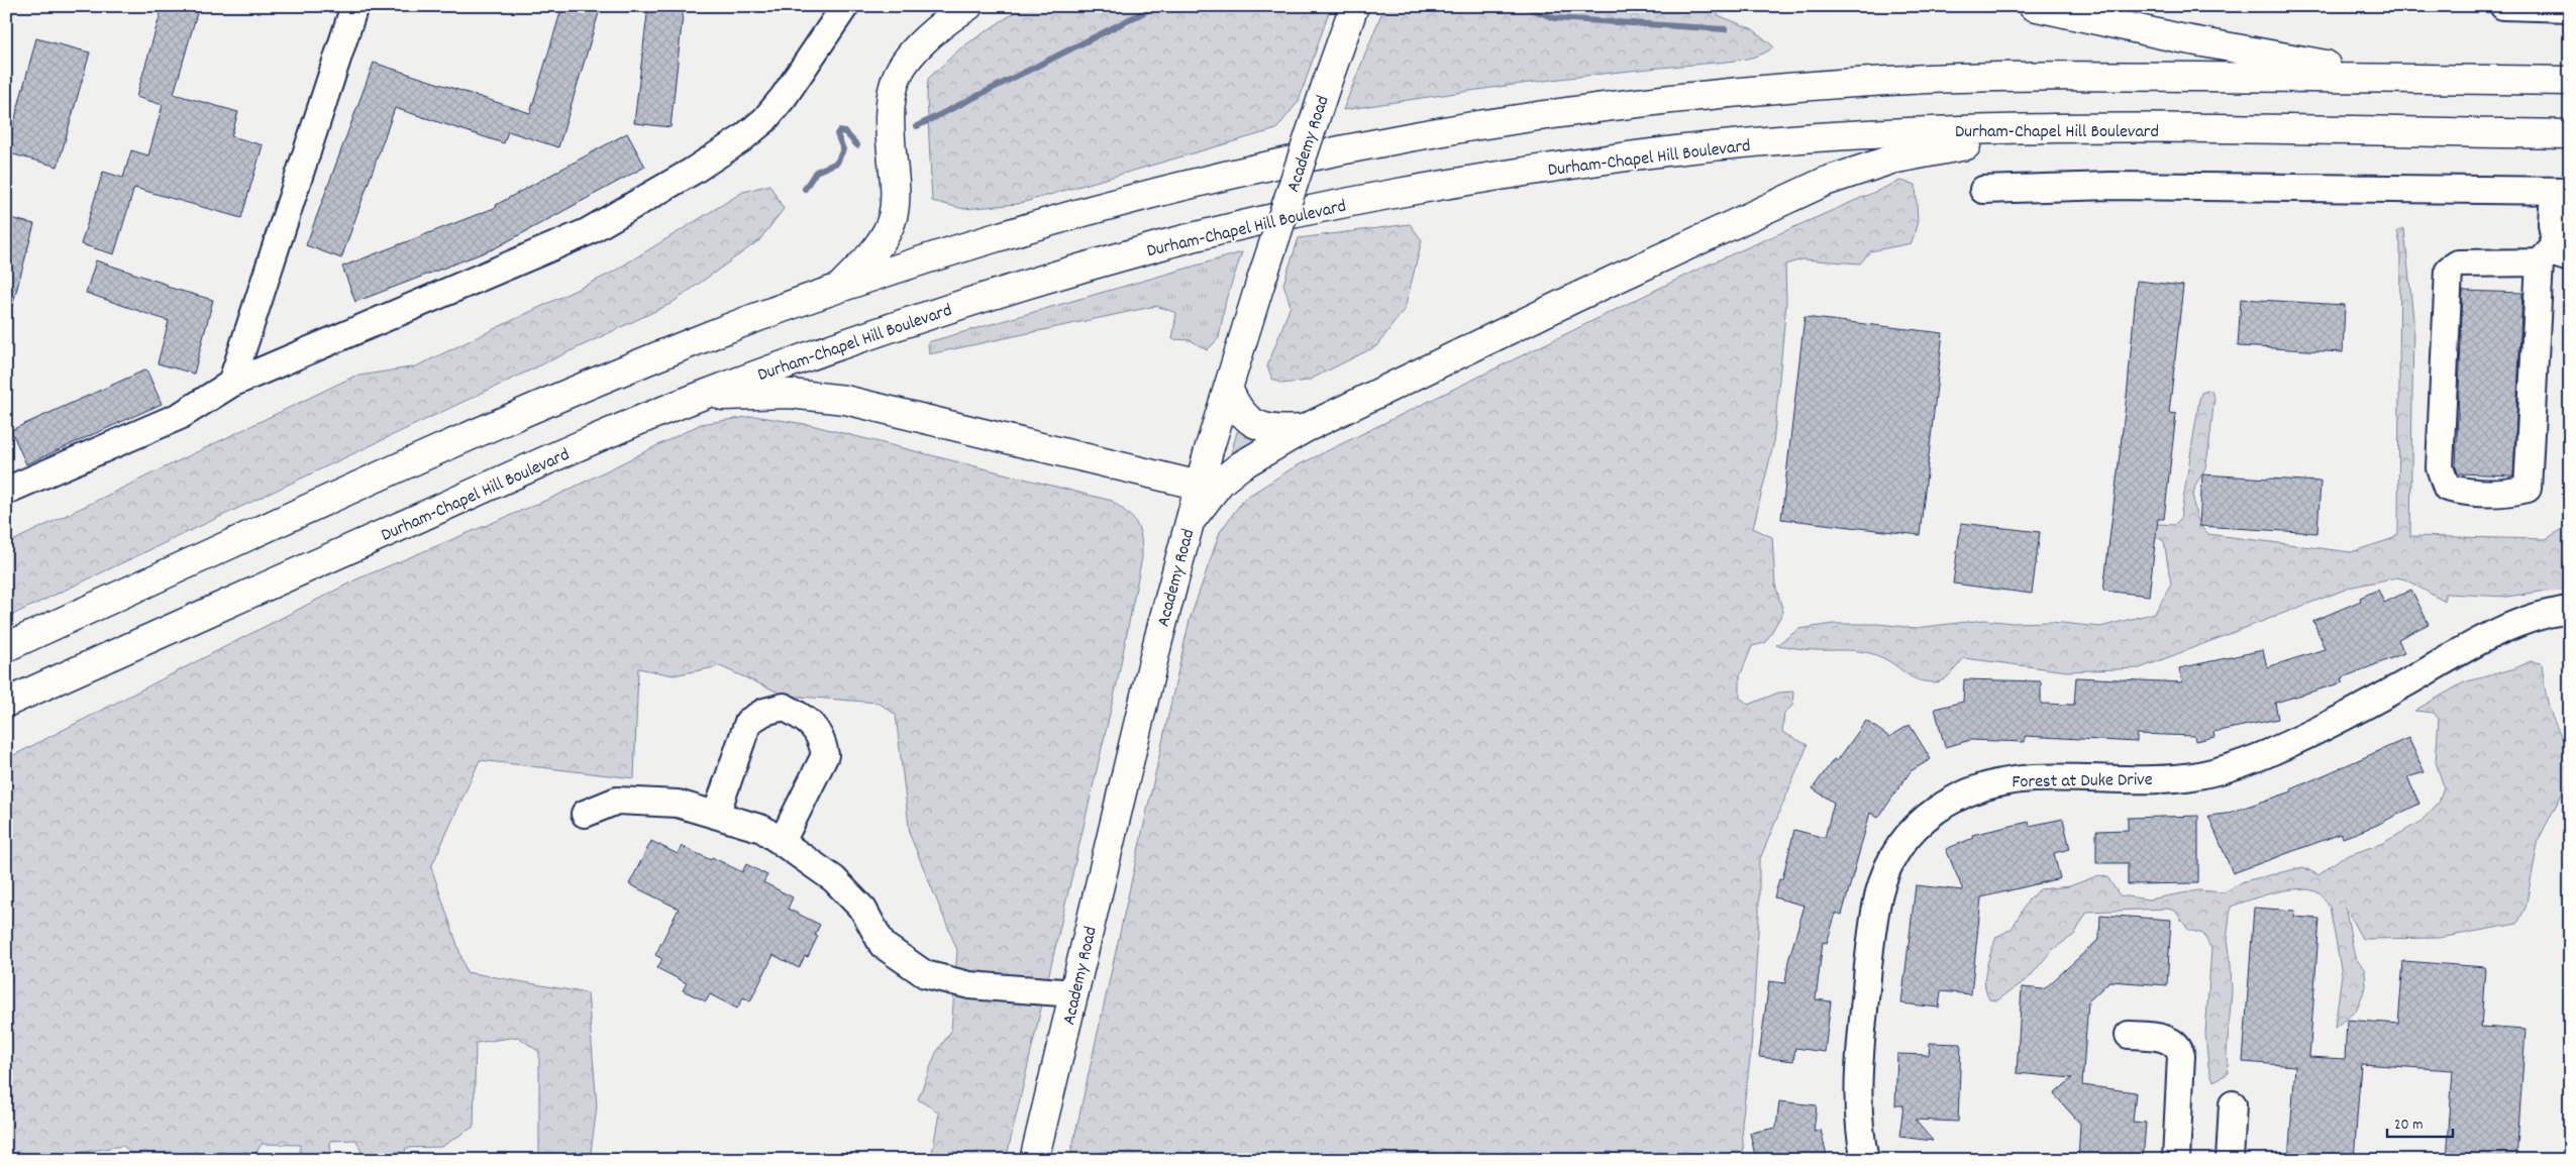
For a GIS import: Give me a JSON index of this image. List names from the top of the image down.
{
  "streets": {
    "main road": ["Durham-Chapel Hill Boulevard", "Academy Road"],
    "street": ["Forest at Duke Drive"]
  },
  "scale_bar": "20 m"
}
